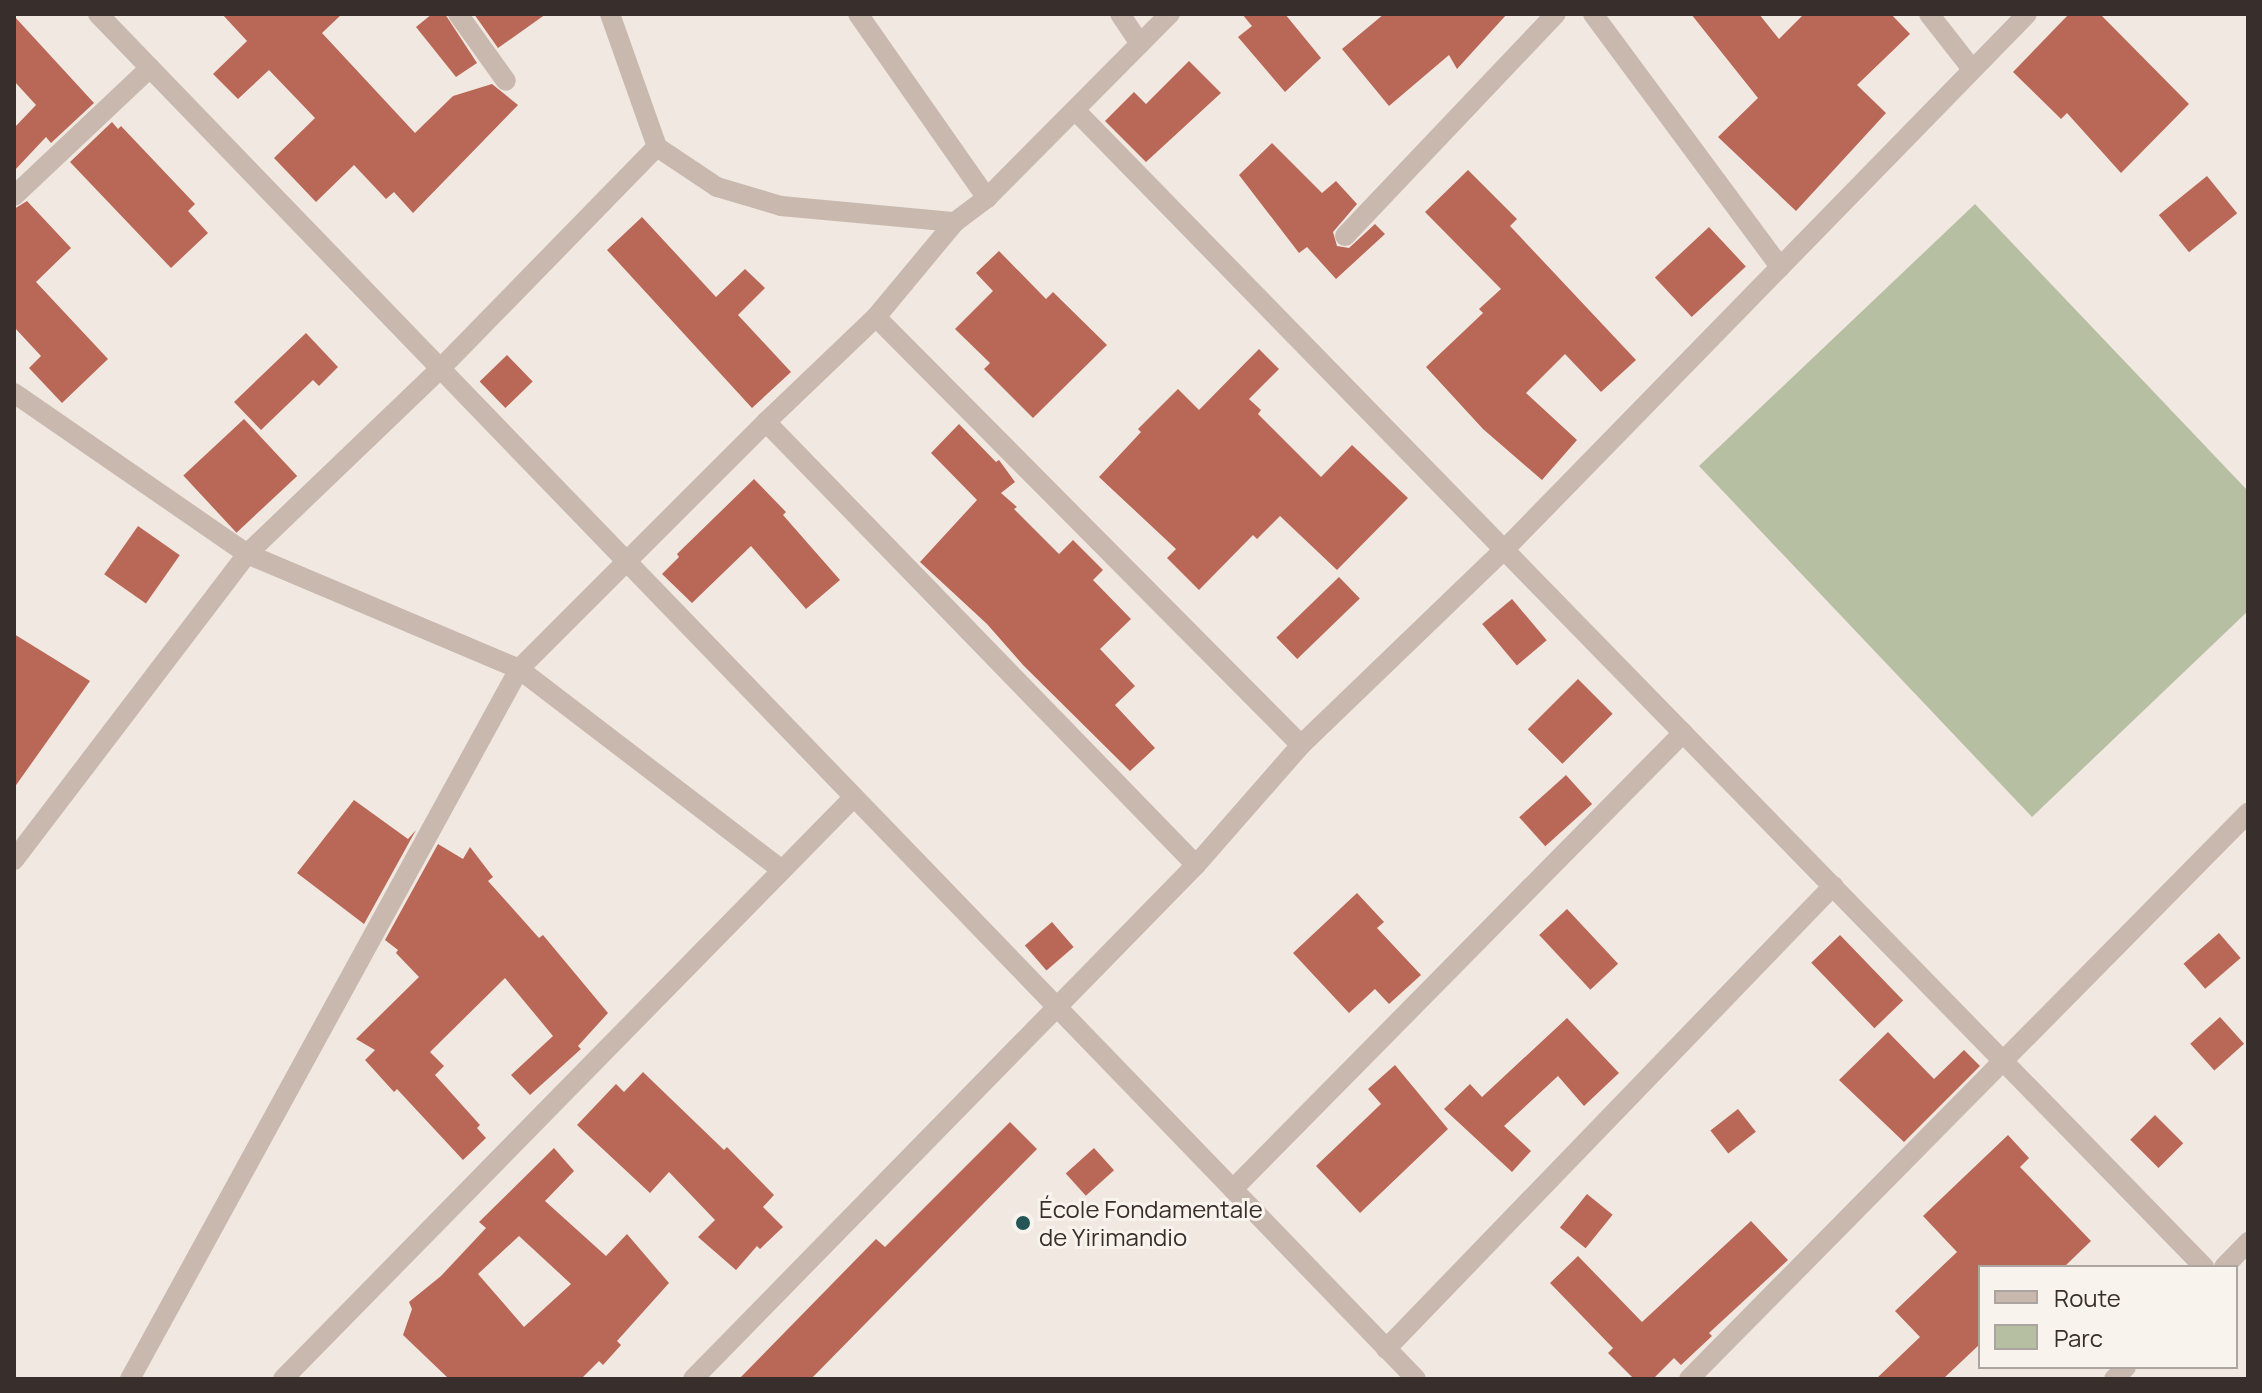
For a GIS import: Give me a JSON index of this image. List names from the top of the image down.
{
  "places": ["École Fondamentale de Yirimandio"],
  "legend": ["Route", "Parc"]
}
